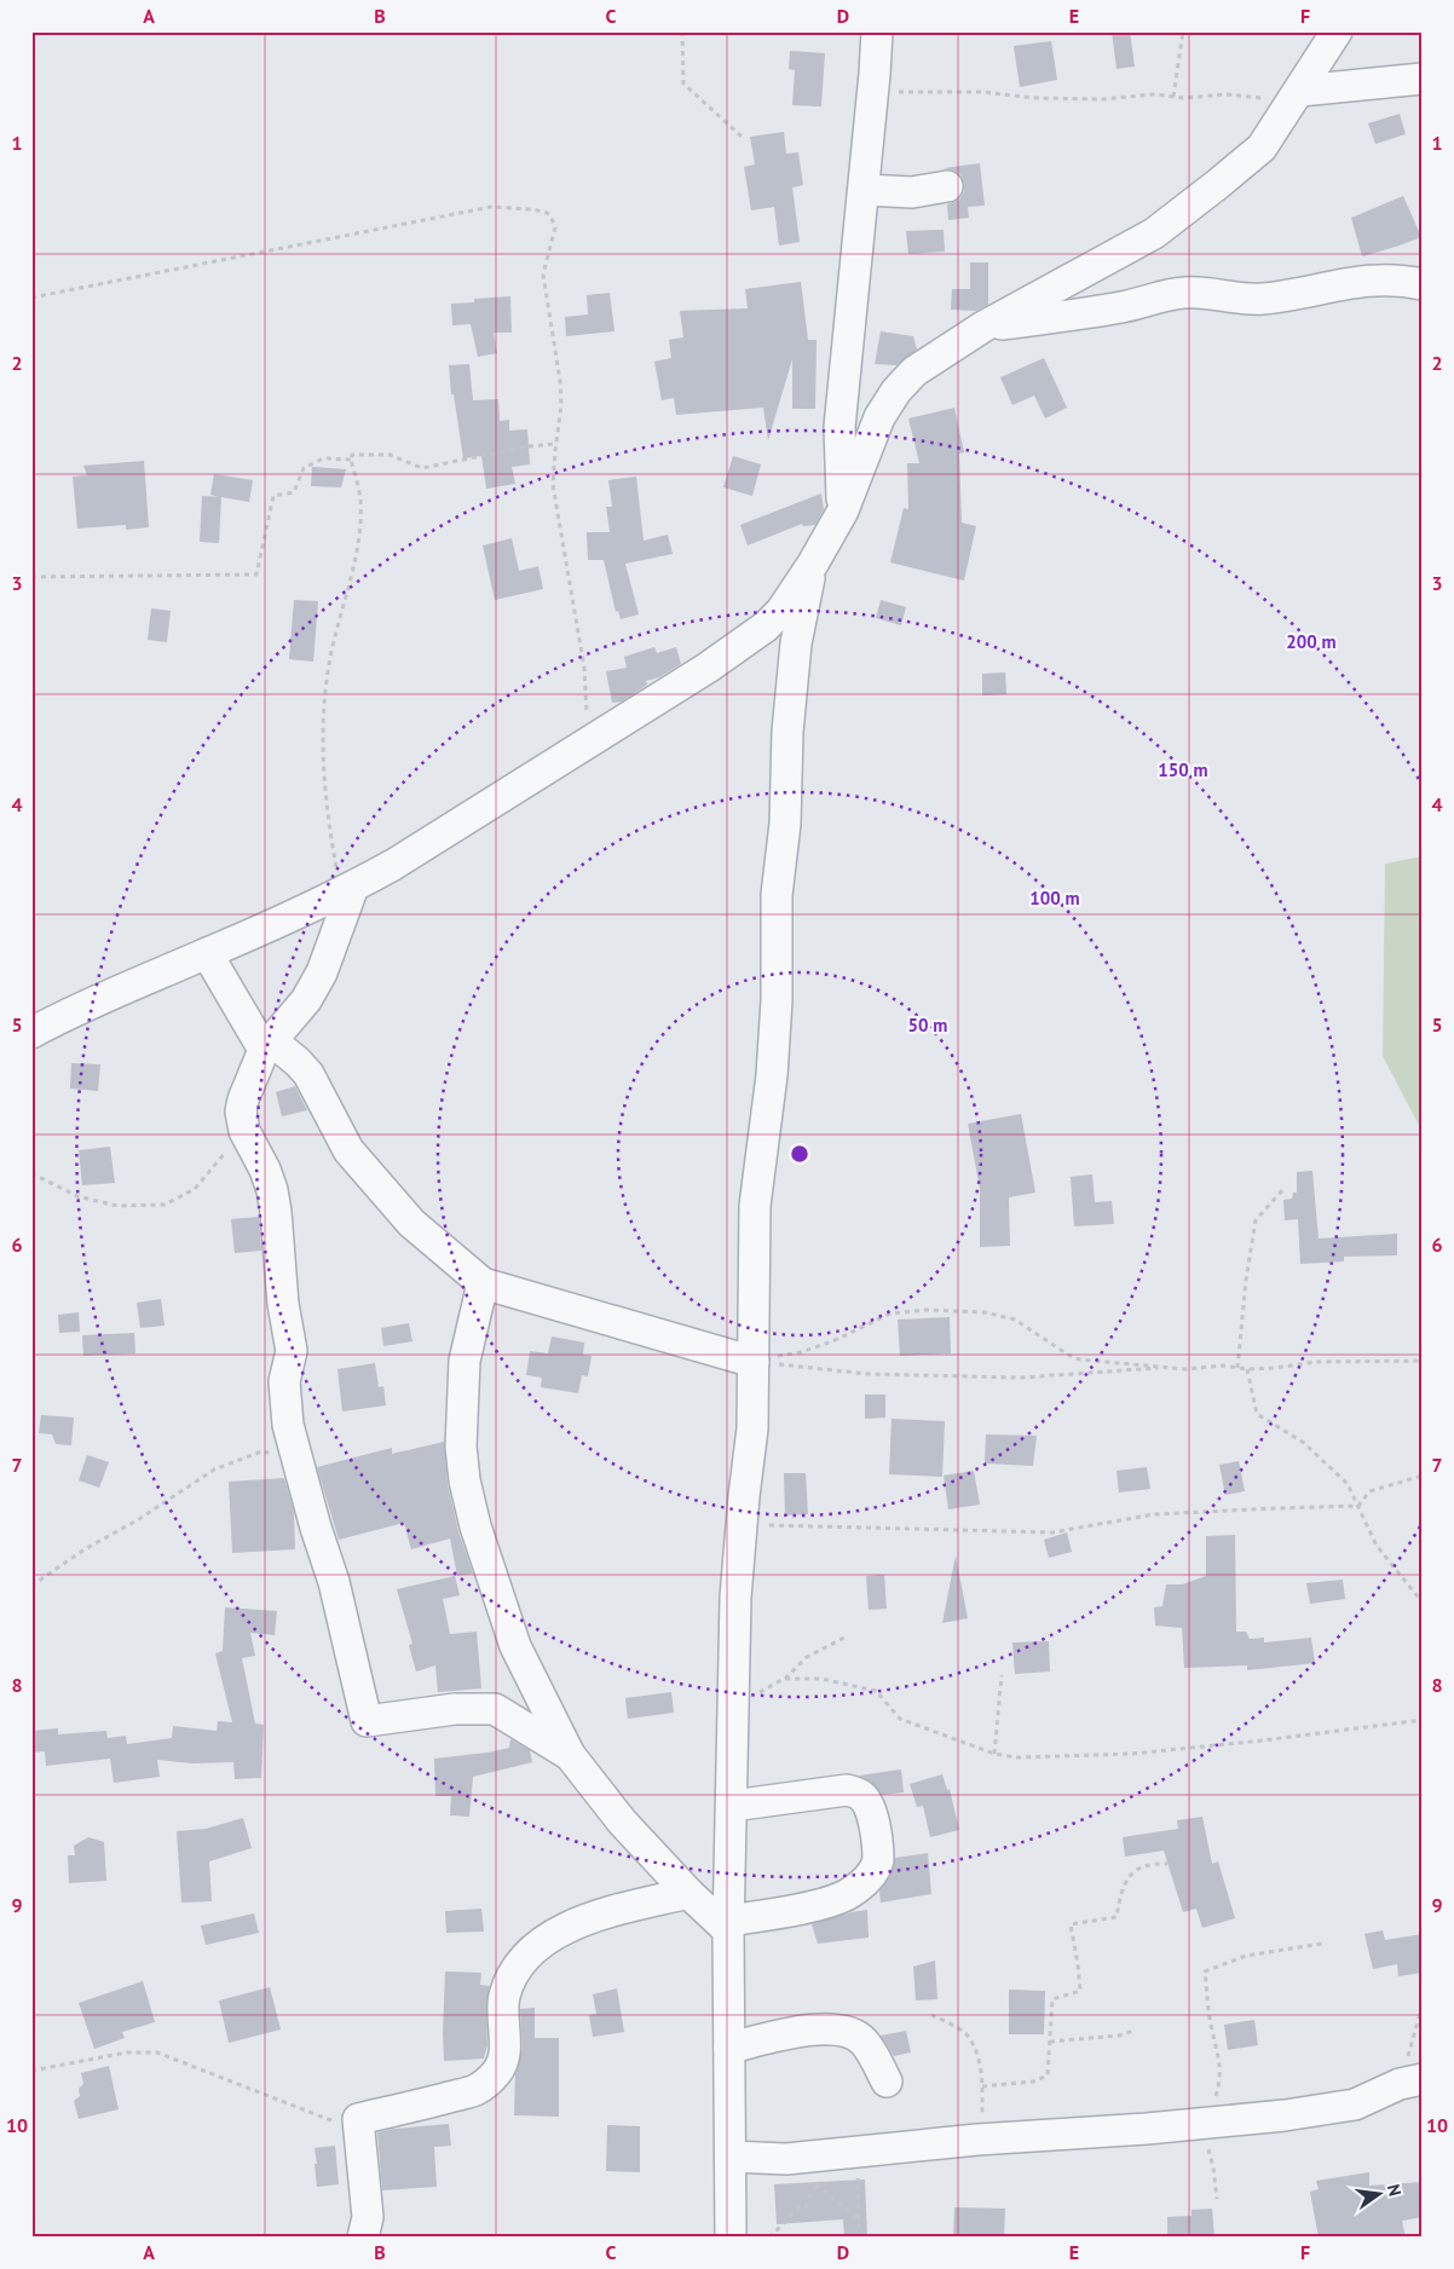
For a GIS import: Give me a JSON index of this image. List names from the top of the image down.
{
  "north": "right",
  "grid": {
    "columns": [
      "A",
      "B",
      "C",
      "D",
      "E",
      "F"
    ],
    "rows": [
      "1",
      "2",
      "3",
      "4",
      "5",
      "6",
      "7",
      "8",
      "9",
      "10"
    ]
  },
  "rings": [
    "200 m",
    "150 m",
    "100 m",
    "50 m"
  ]
}
